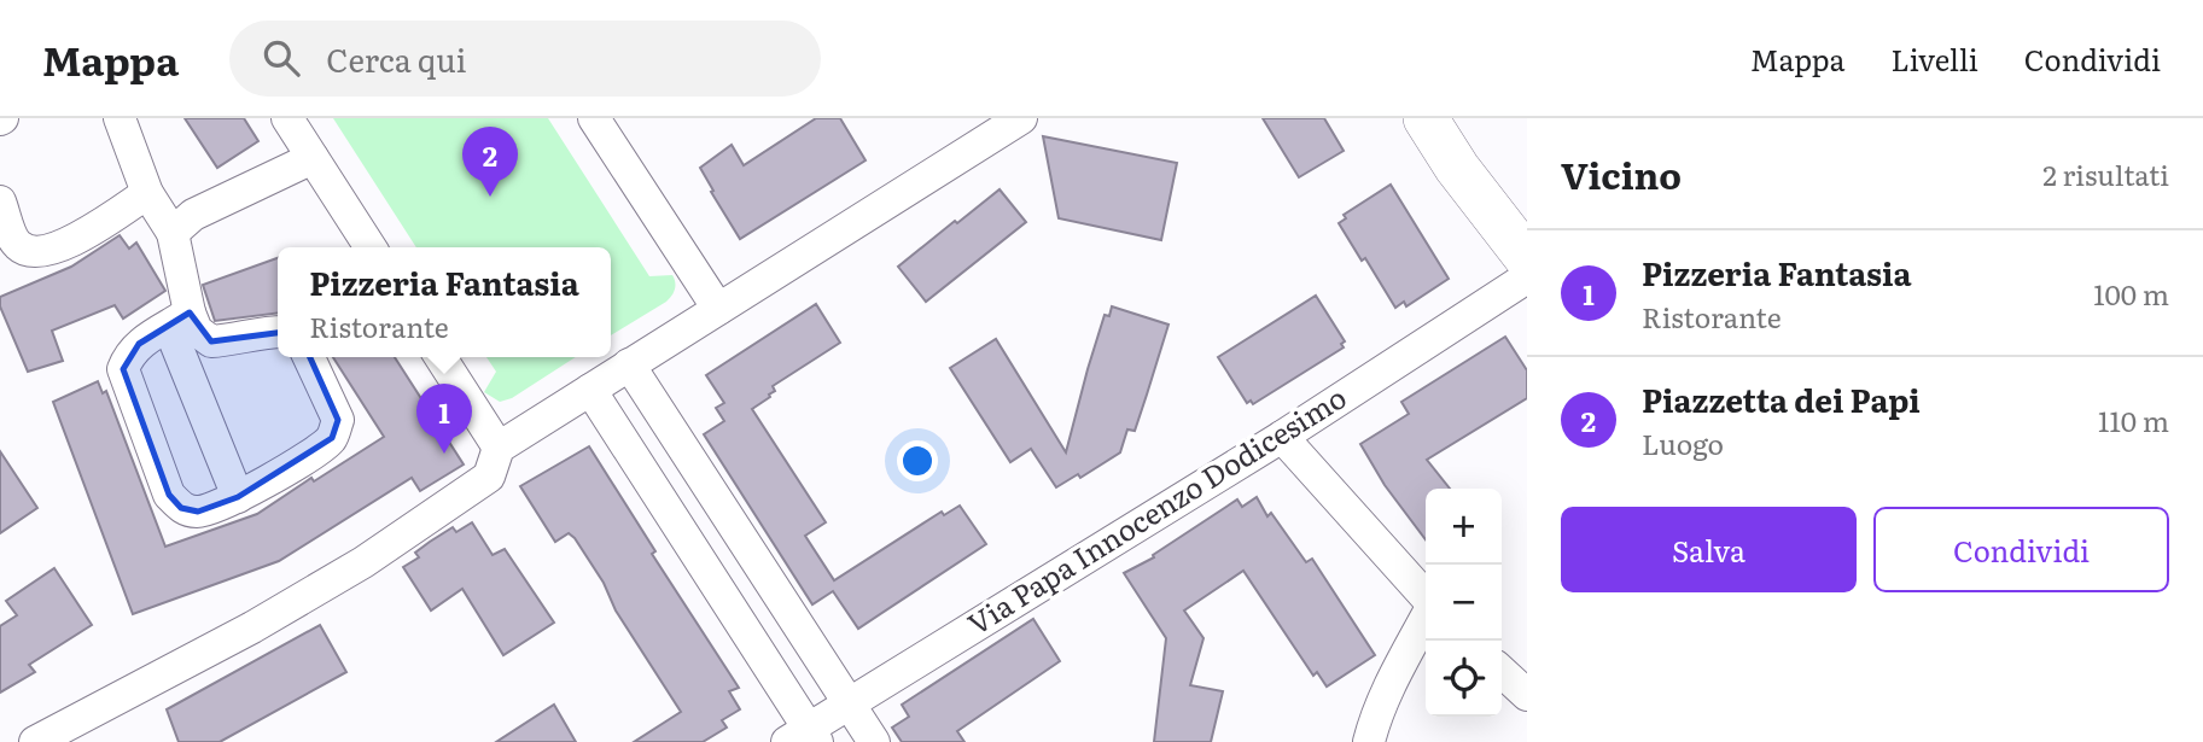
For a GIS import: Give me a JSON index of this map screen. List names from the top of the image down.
{
  "streets": {
    "street": ["Via Papa Innocenzo Dodicesimo"]
  },
  "page": {
    "header": "Mappa",
    "search": "Cerca qui",
    "nav": ["Mappa", "Livelli", "Condividi"],
    "heading": ["Vicino", "2 risultati"],
    "pins": ["2", "1"],
    "list": [
      {
        "mark": "1",
        "name": "Pizzeria Fantasia",
        "note": "Ristorante",
        "value": "100 m"
      },
      {
        "mark": "2",
        "name": "Piazzetta dei Papi",
        "note": "Luogo",
        "value": "110 m"
      }
    ],
    "popup": ["Pizzeria Fantasia", "Ristorante"],
    "buttons": ["Salva", "Condividi"],
    "map_buttons": ["+", "−"]
  }
}
